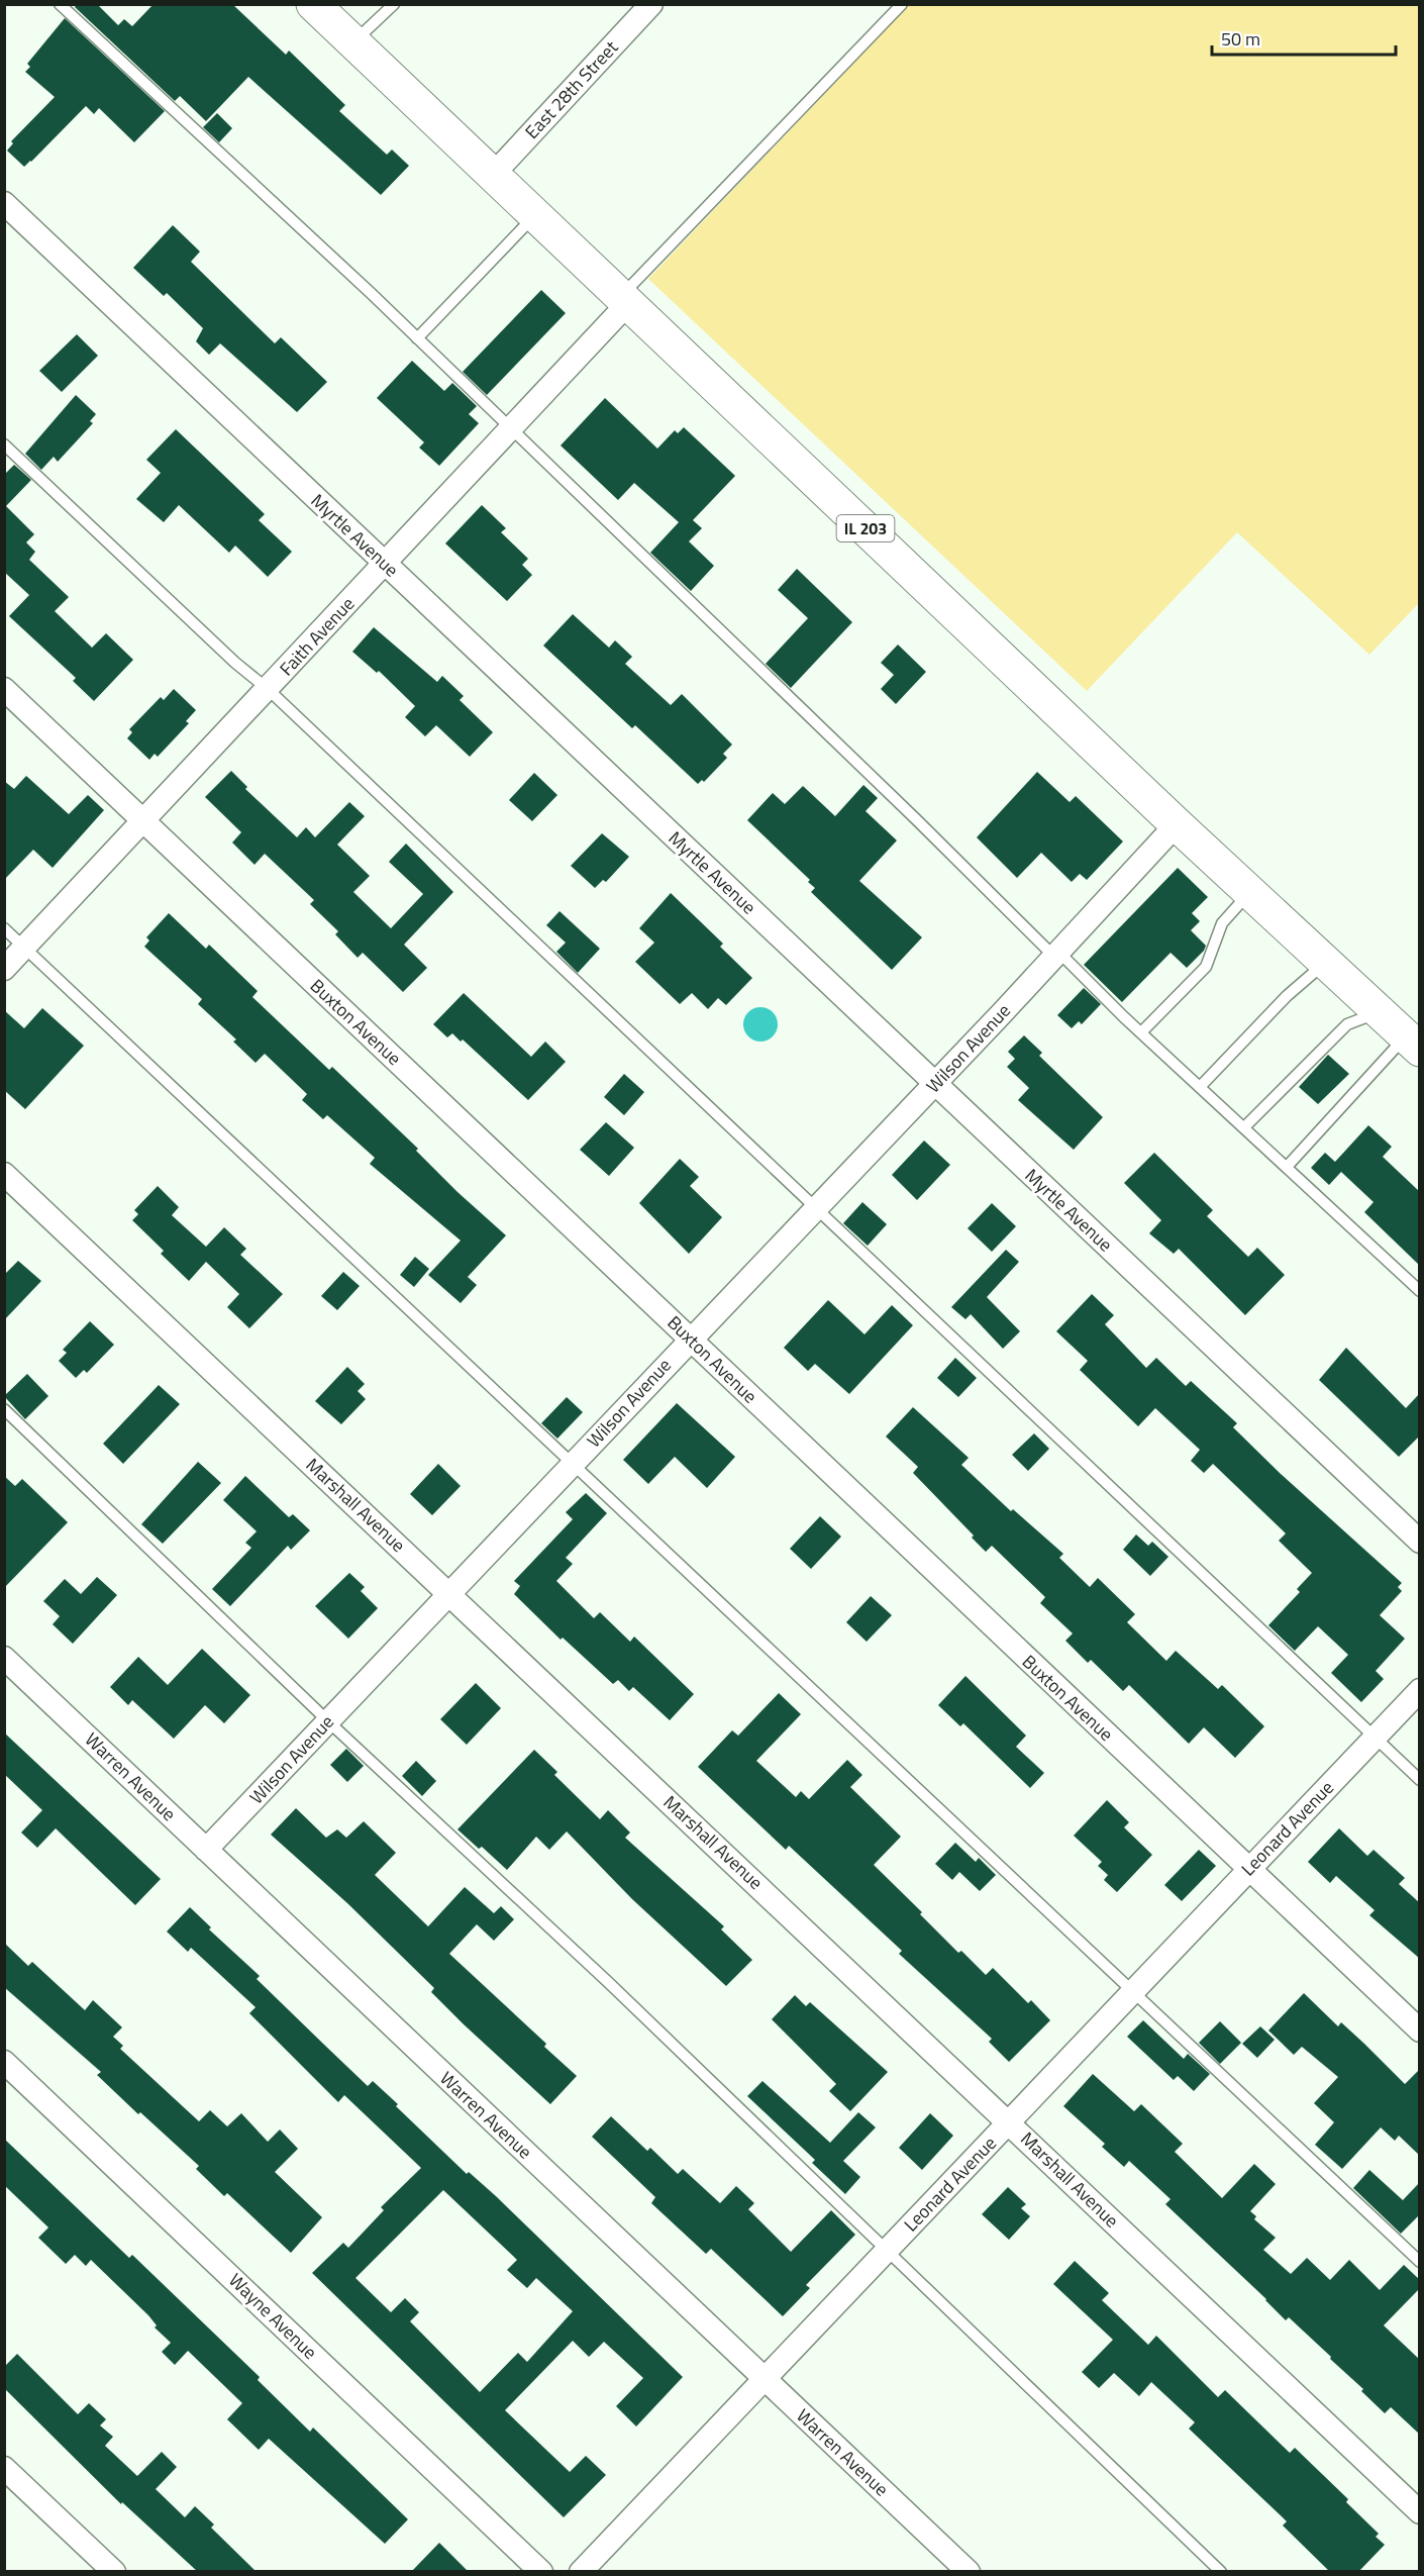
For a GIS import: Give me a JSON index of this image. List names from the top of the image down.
{
  "streets": {
    "main road": ["IL 203"],
    "street": [
      "East 28th Street",
      "Myrtle Avenue",
      "Faith Avenue",
      "Buxton Avenue",
      "Wilson Avenue",
      "Marshall Avenue",
      "Warren Avenue",
      "Leonard Avenue",
      "Wayne Avenue"
    ]
  },
  "crossings": [
    ["East 28th Street", "IL 203"],
    ["IL 203", "Faith Avenue"],
    ["IL 203", "Wilson Avenue"],
    ["Myrtle Avenue", "Faith Avenue"],
    ["Myrtle Avenue", "Wilson Avenue"],
    ["Faith Avenue", "Buxton Avenue"],
    ["Buxton Avenue", "Wilson Avenue"],
    ["Buxton Avenue", "Leonard Avenue"],
    ["Wilson Avenue", "Marshall Avenue"],
    ["Wilson Avenue", "Warren Avenue"],
    ["Marshall Avenue", "Leonard Avenue"],
    ["Warren Avenue", "Leonard Avenue"]
  ],
  "scale_bar": "50 m"
}
